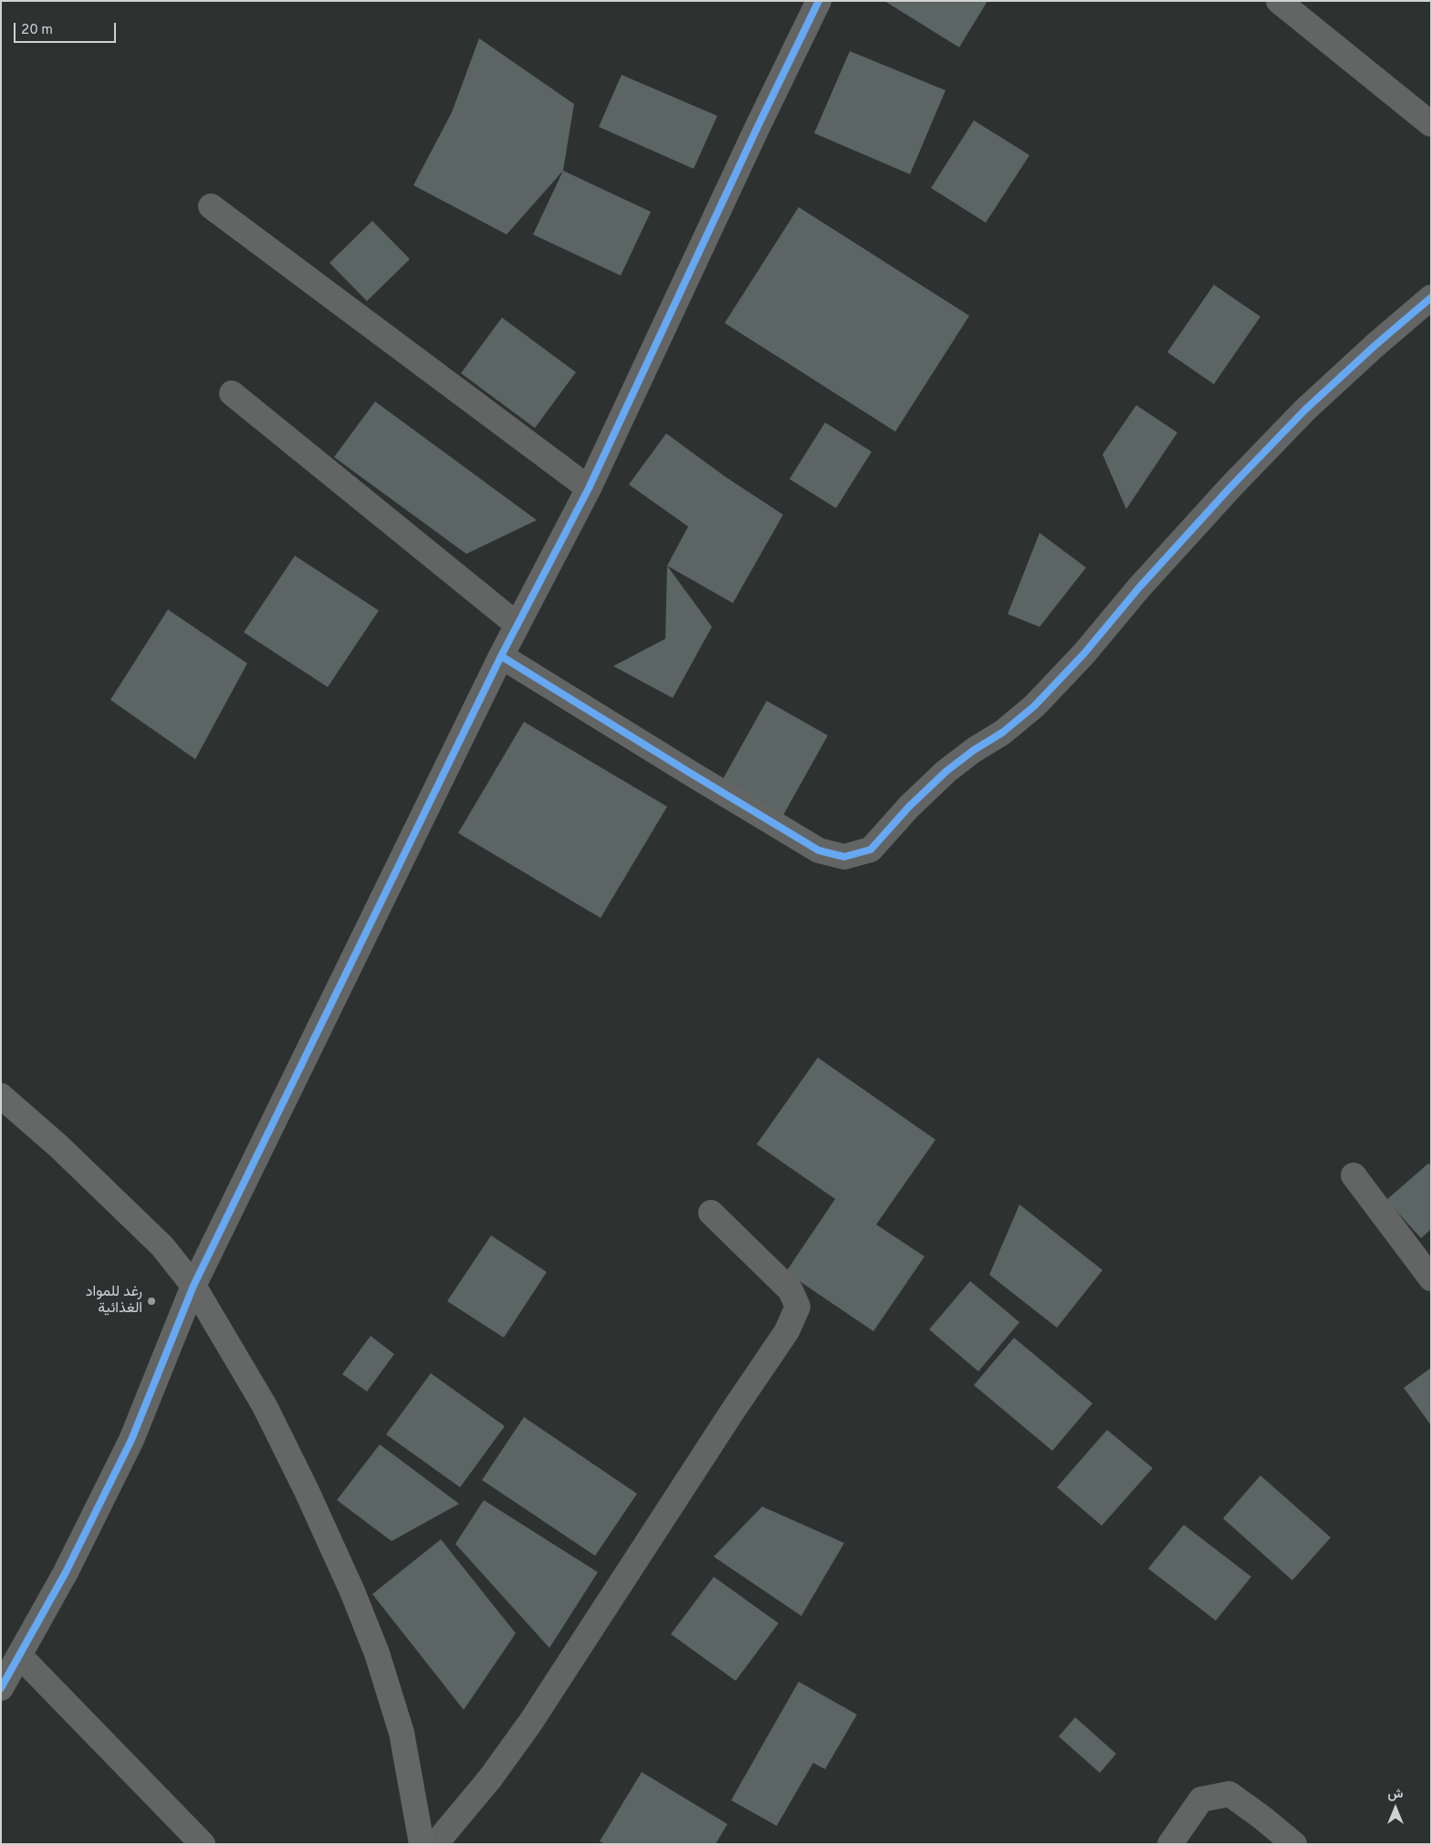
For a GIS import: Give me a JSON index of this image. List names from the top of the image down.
{
  "places": ["رغد للمواد الغذائية"],
  "scale_bar": "20 m",
  "north": "top"
}
